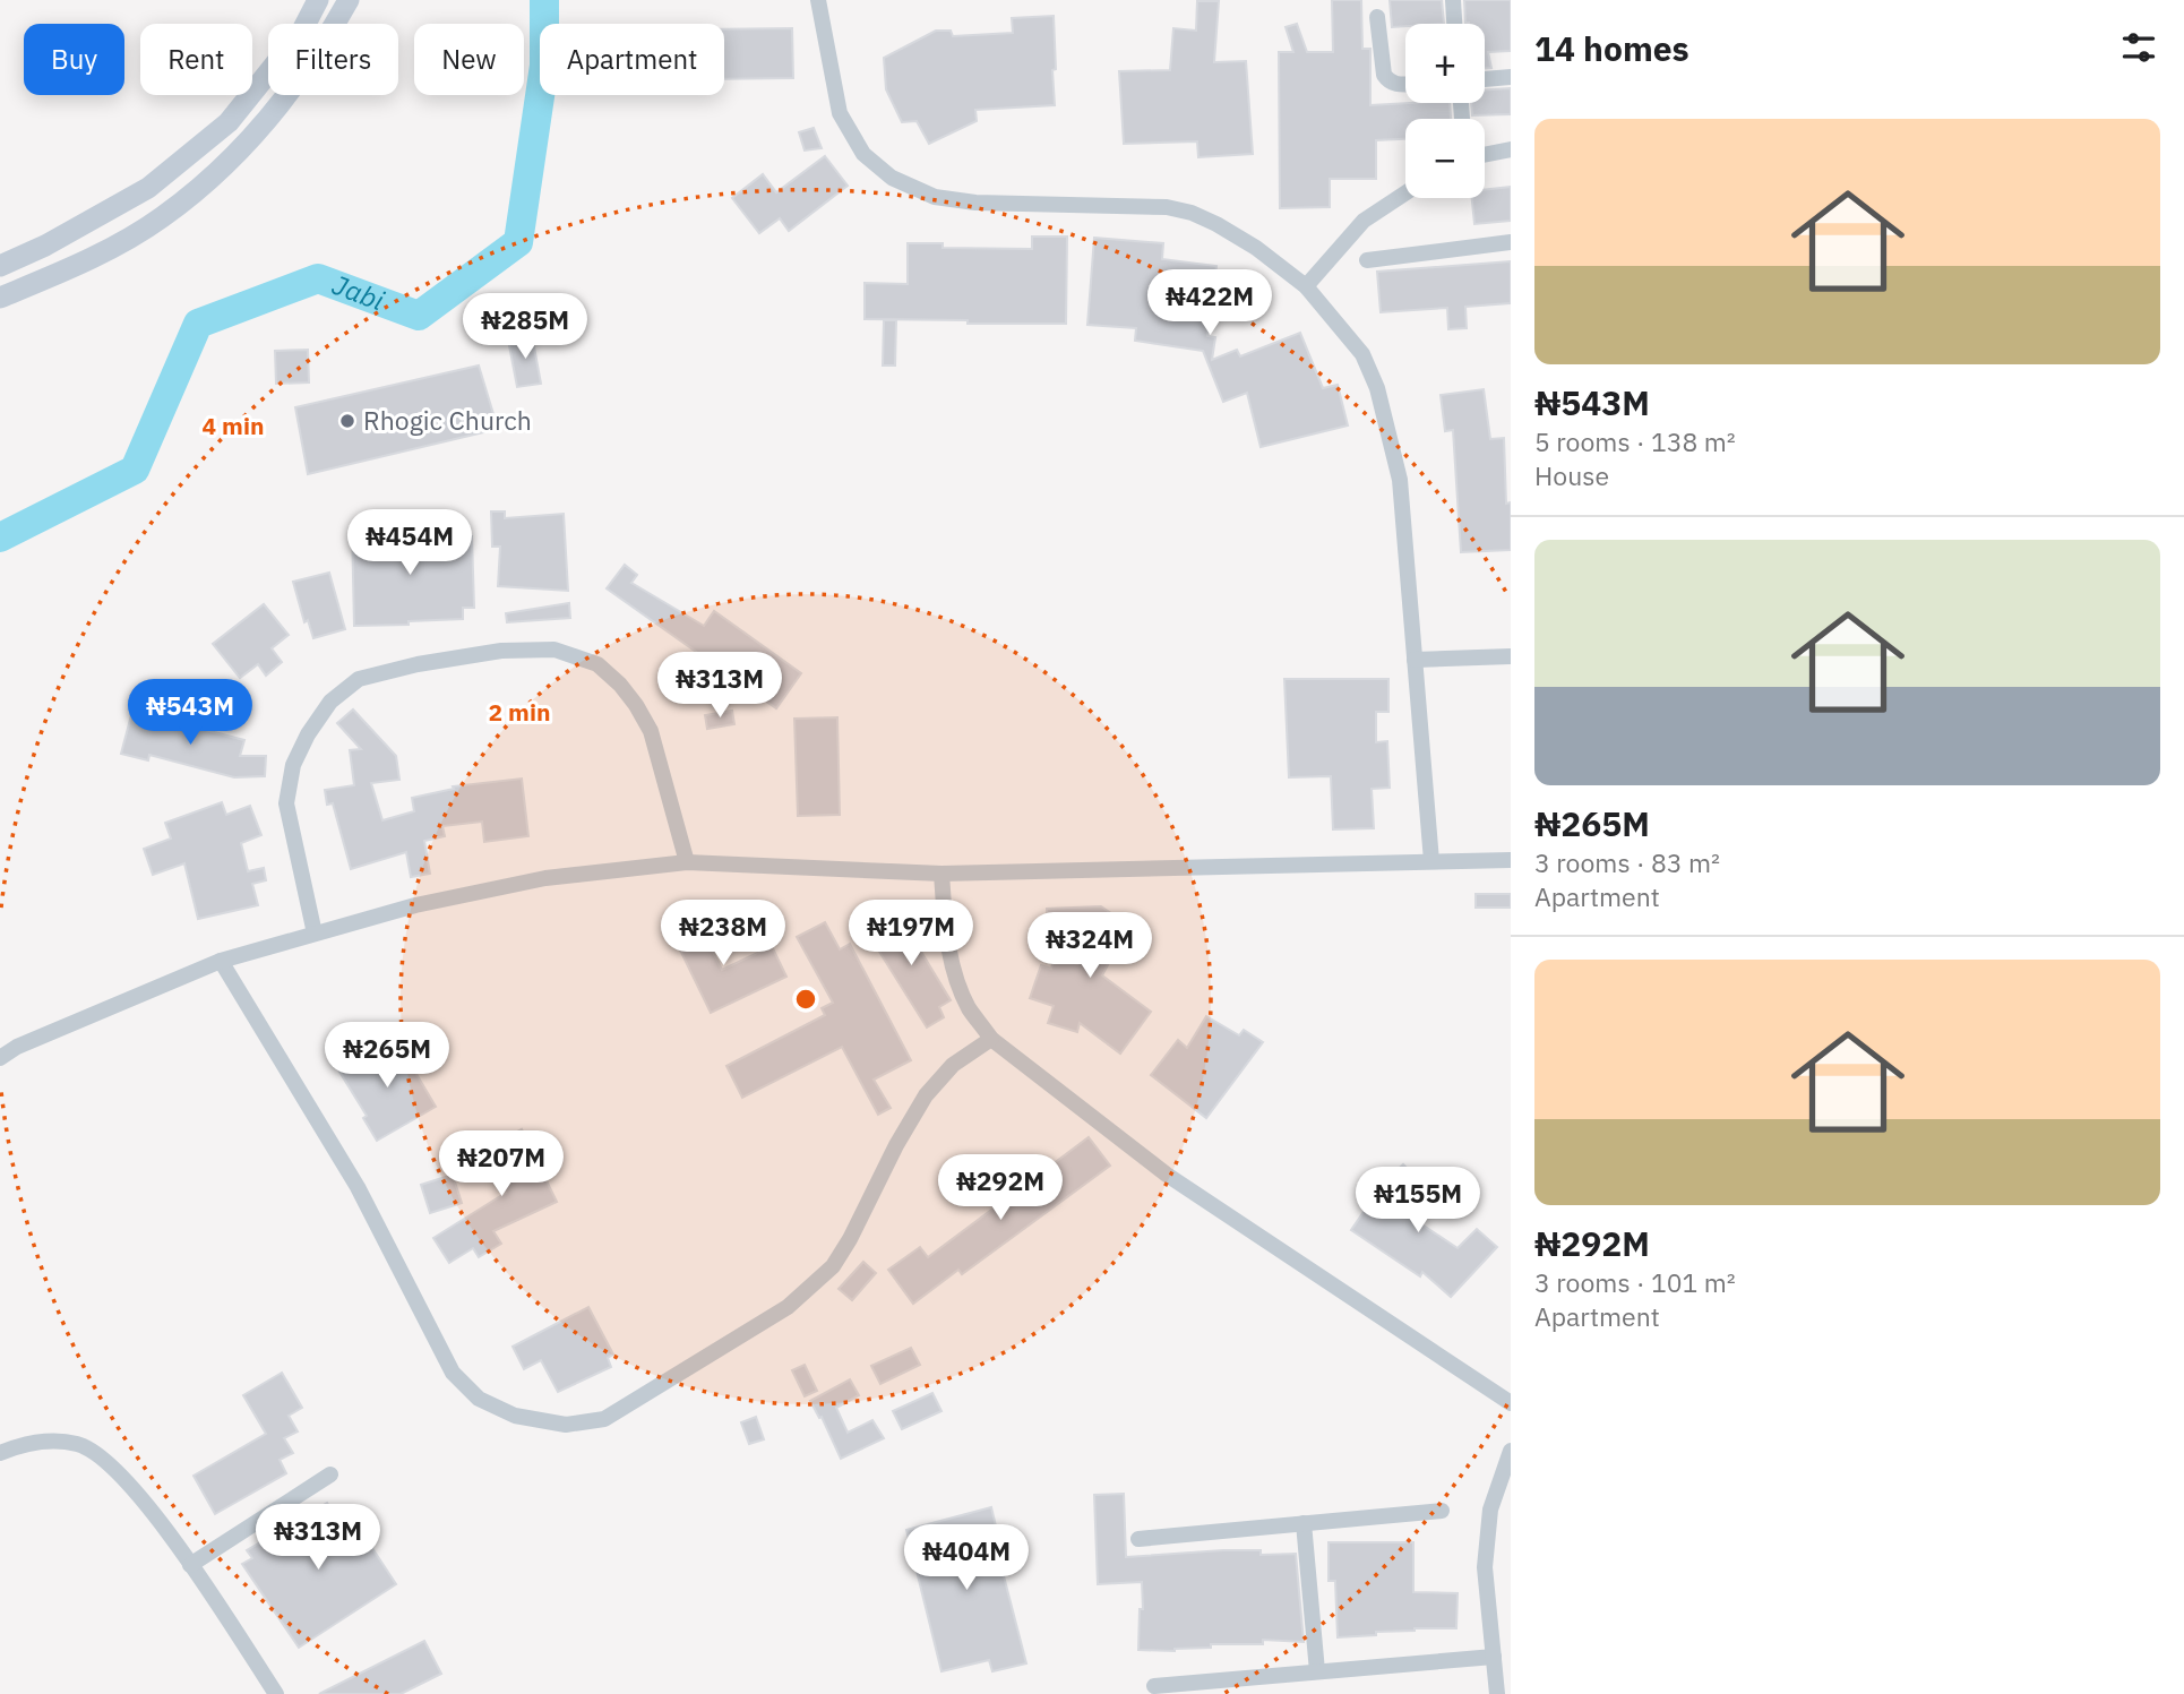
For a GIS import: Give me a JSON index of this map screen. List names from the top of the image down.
{
  "water": ["Jabi"],
  "places": ["Rhogic Church"],
  "page": {
    "heading": "14 homes",
    "map_buttons": ["+", "−"],
    "chip": [
      "Buy",
      "Rent",
      "Filters",
      "New",
      "Apartment"
    ],
    "list": [
      {
        "name": "₦543M",
        "note": "5 rooms · 138 m² · House"
      },
      {
        "name": "₦265M",
        "note": "3 rooms · 83 m² · Apartment"
      },
      {
        "name": "₦292M",
        "note": "3 rooms · 101 m² · Apartment"
      }
    ],
    "price": [
      "₦422M",
      "₦285M",
      "₦454M",
      "₦313M",
      "₦543M",
      "₦238M",
      "₦197M",
      "₦324M",
      "₦265M",
      "₦207M",
      "₦292M",
      "₦155M",
      "₦313M",
      "₦404M"
    ]
  },
  "rings": ["4 min", "2 min"]
}
